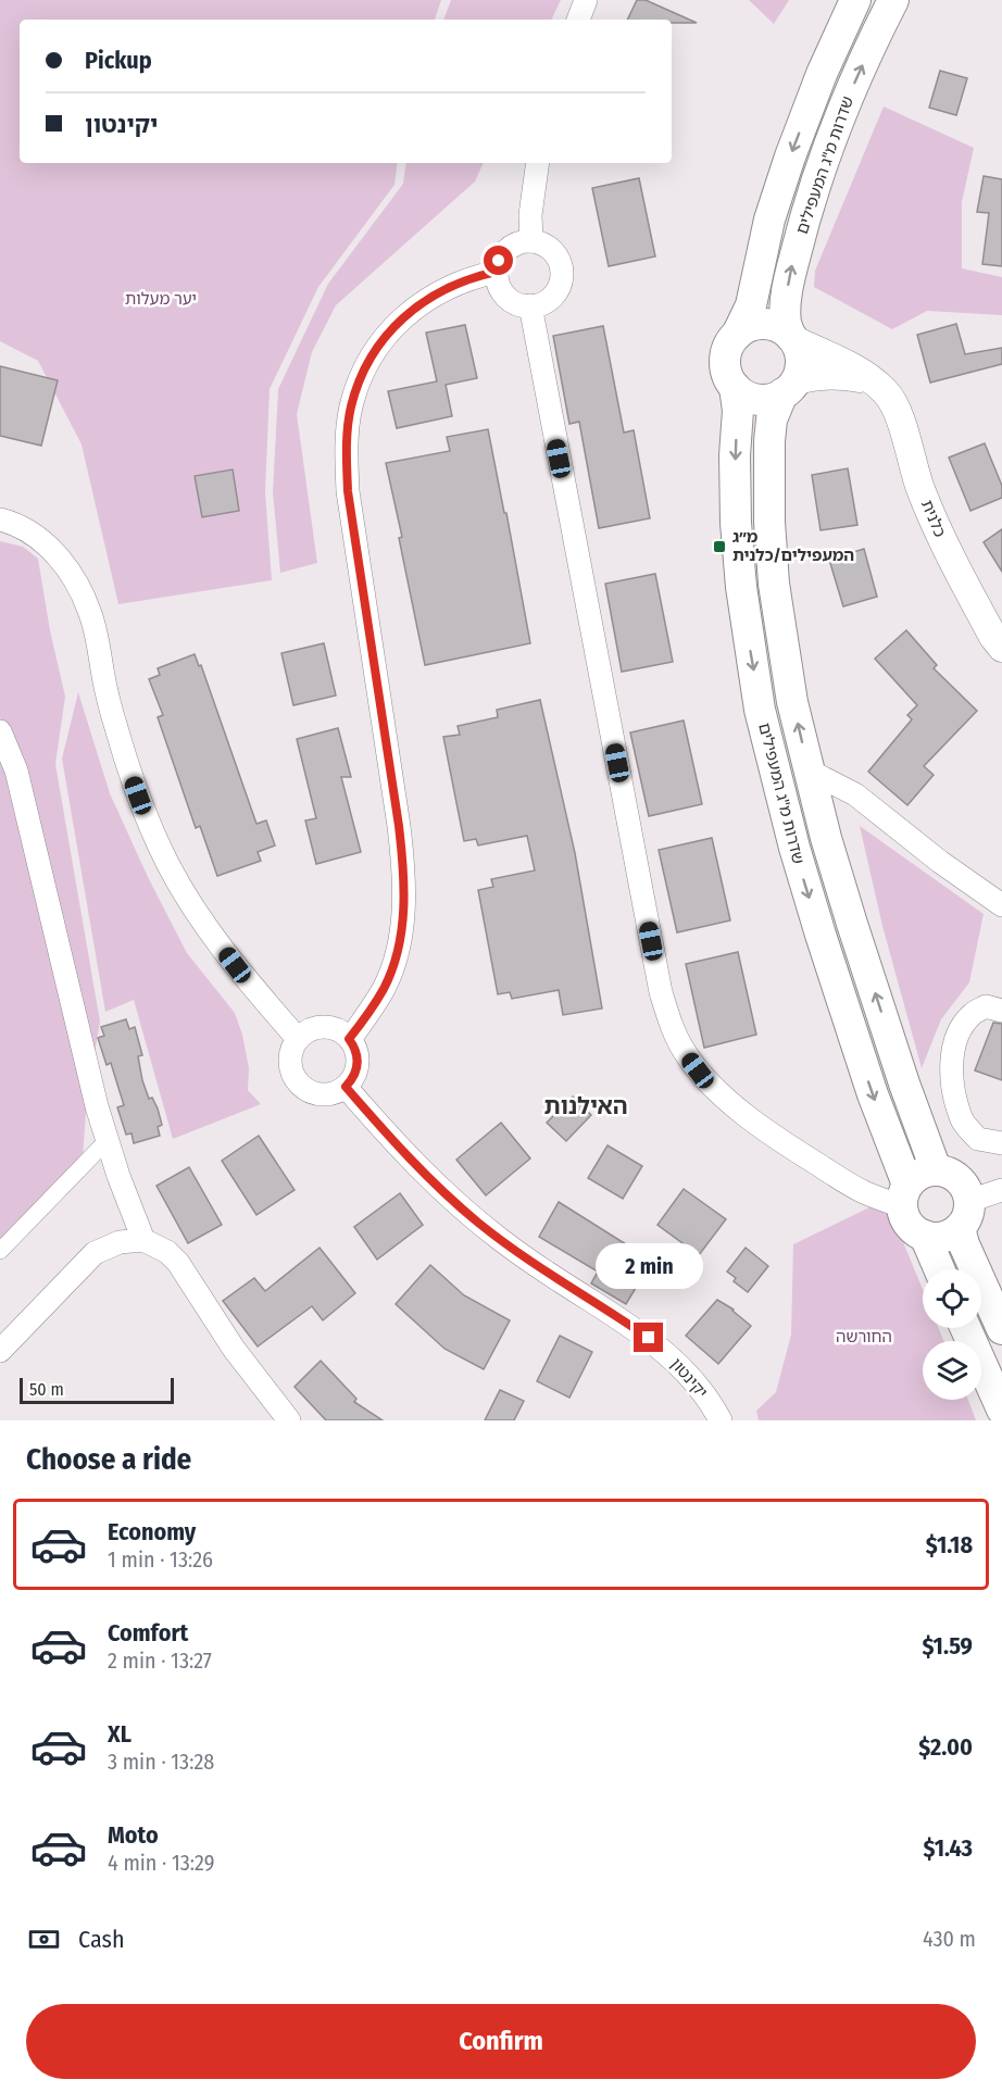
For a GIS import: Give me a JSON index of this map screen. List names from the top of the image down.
{
  "streets": {
    "main road": ["שדרות מ\"ג המעפילים"],
    "street": ["כלנית", "יקינטון"]
  },
  "crossings": [
    ["שדרות מ\"ג המעפילים", "כלנית"]
  ],
  "districts": ["האילנות"],
  "parks": ["יער מעלות", "החורשה"],
  "places": {
    "transit": ["מ״ג המעפילים/כלנית"]
  },
  "scale_bar": "50 m",
  "page": {
    "banner": ["Pickup", "יקינטון"],
    "bubble": "2 min",
    "scale": "50 m",
    "heading": "Choose a ride",
    "list": [
      {
        "name": "Economy",
        "note": "1 min · 13:26",
        "value": "$1.18"
      },
      {
        "name": "Comfort",
        "note": "2 min · 13:27",
        "value": "$1.59"
      },
      {
        "name": "XL",
        "note": "3 min · 13:28",
        "value": "$2.00"
      },
      {
        "name": "Moto",
        "note": "4 min · 13:29",
        "value": "$1.43"
      }
    ],
    "pay": ["Cash", "430 m"],
    "buttons": "Confirm"
  }
}
